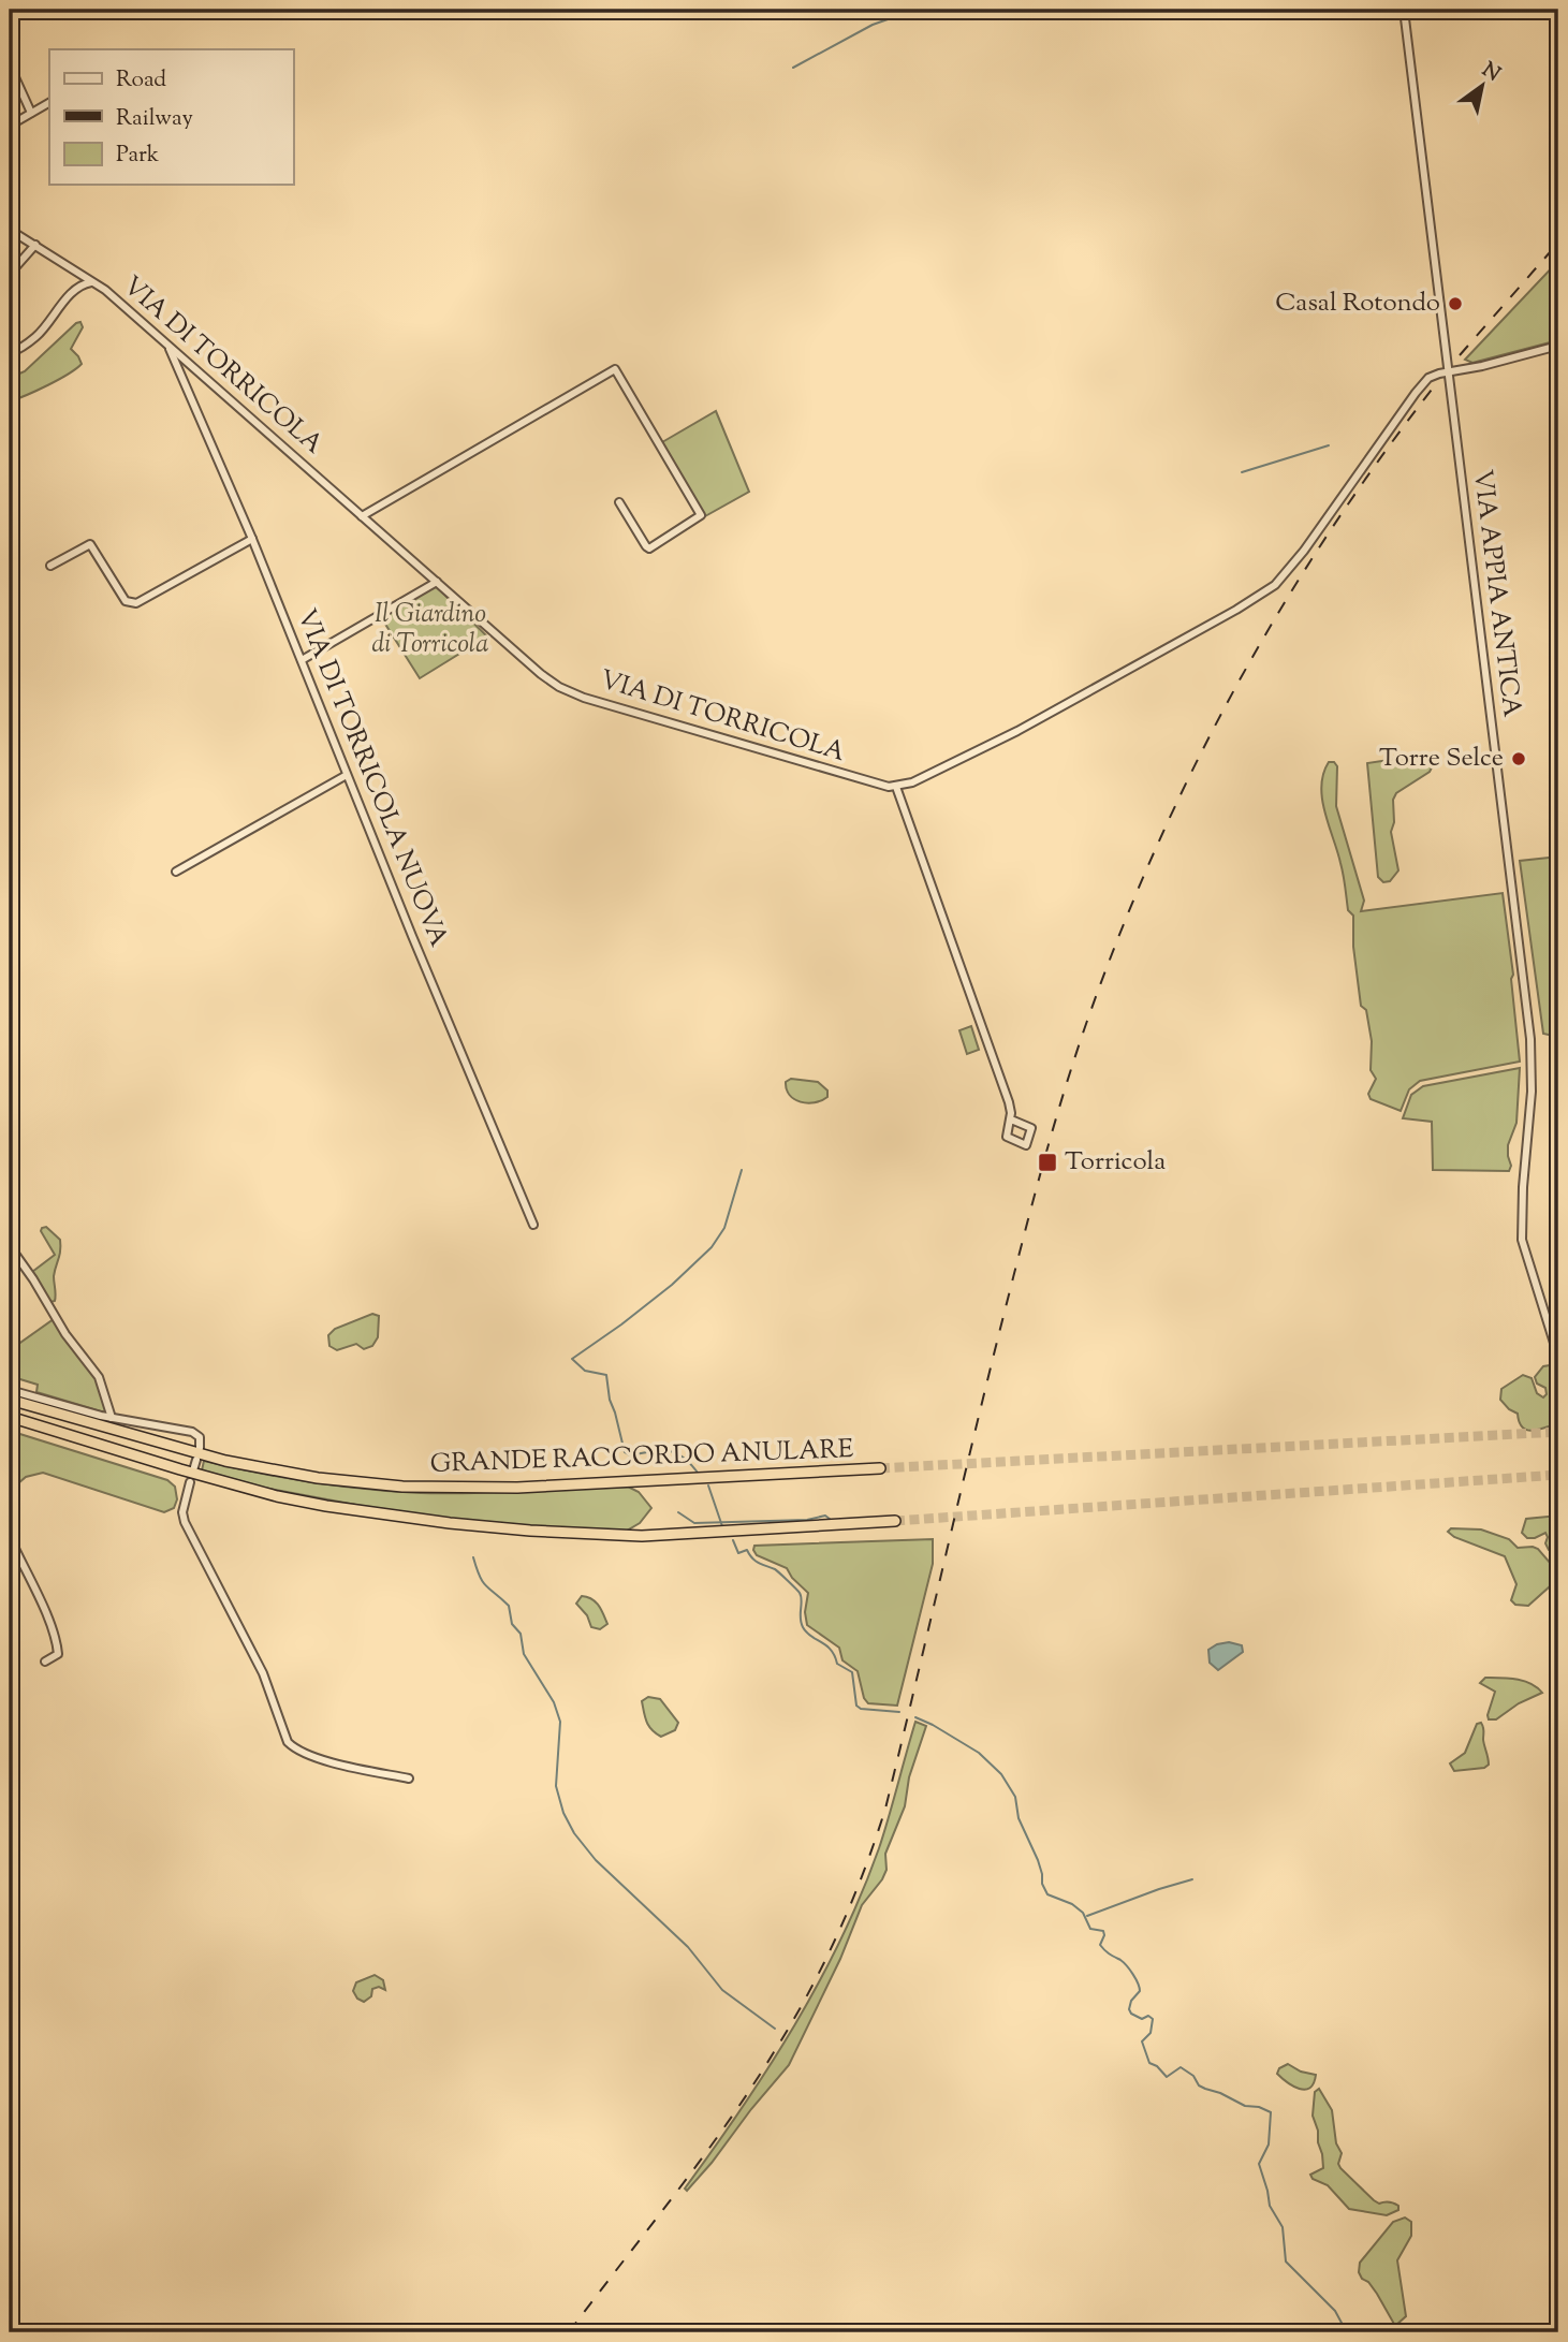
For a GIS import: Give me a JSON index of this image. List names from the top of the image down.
{
  "streets": {
    "highway": ["GRANDE RACCORDO ANULARE"],
    "street": ["VIA DI TORRICOLA", "VIA APPIA ANTICA", "VIA DI TORRICOLA NUOVA"]
  },
  "crossings": [
    ["VIA DI TORRICOLA", "VIA DI TORRICOLA NUOVA"]
  ],
  "parks": ["Il Giardino di Torricola"],
  "places": {
    "other": ["Casal Rotondo", "Torre Selce"],
    "transit": ["Torricola"]
  },
  "legend": ["Road", "Railway", "Park"],
  "north": "top right"
}
